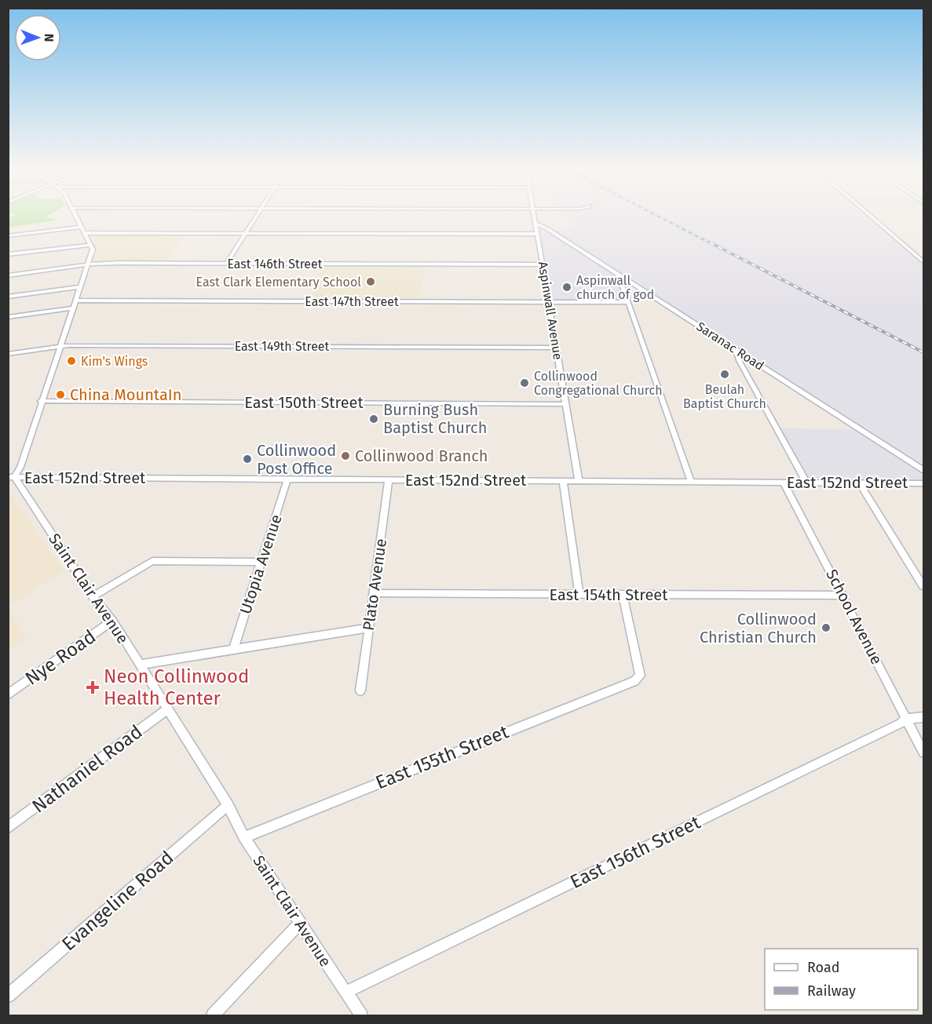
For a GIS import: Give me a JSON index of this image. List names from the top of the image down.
{
  "streets": {
    "street": [
      "East 146th Street",
      "East 147th Street",
      "Aspinwall Avenue",
      "East 149th Street",
      "Saranac Road",
      "East 150th Street",
      "East 152nd Street",
      "Utopia Avenue",
      "Plato Avenue",
      "Saint Clair Avenue",
      "East 154th Street",
      "School Avenue",
      "Nye Road",
      "East 155th Street",
      "Nathaniel Road",
      "East 156th Street",
      "Evangeline Road"
    ]
  },
  "crossings": [
    ["East 146th Street", "Aspinwall Avenue"],
    ["East 147th Street", "Aspinwall Avenue"],
    ["Aspinwall Avenue", "East 149th Street"],
    ["Aspinwall Avenue", "Saranac Road"],
    ["Aspinwall Avenue", "East 150th Street"],
    ["Aspinwall Avenue", "East 152nd Street"],
    ["East 152nd Street", "Utopia Avenue"],
    ["East 152nd Street", "Plato Avenue"],
    ["East 152nd Street", "Saint Clair Avenue"],
    ["East 152nd Street", "School Avenue"],
    ["Plato Avenue", "East 154th Street"],
    ["Saint Clair Avenue", "Nye Road"],
    ["Saint Clair Avenue", "East 155th Street"],
    ["Saint Clair Avenue", "Nathaniel Road"],
    ["Saint Clair Avenue", "East 156th Street"],
    ["Saint Clair Avenue", "Evangeline Road"],
    ["East 154th Street", "School Avenue"],
    ["East 154th Street", "East 155th Street"],
    ["School Avenue", "East 156th Street"]
  ],
  "places": {
    "other": [
      "East Clark Elementary School",
      "Aspinwall church of god",
      "Kim's Wings",
      "Beulah Baptist Church",
      "Collinwood Congregational Church",
      "China MountaIn",
      "Burning Bush Baptist Church",
      "Collinwood Branch",
      "Collinwood Post Office",
      "Collinwood Christian Church"
    ],
    "health": ["Neon Collinwood Health Center"]
  },
  "legend": ["Road", "Railway"],
  "north": "right"
}
